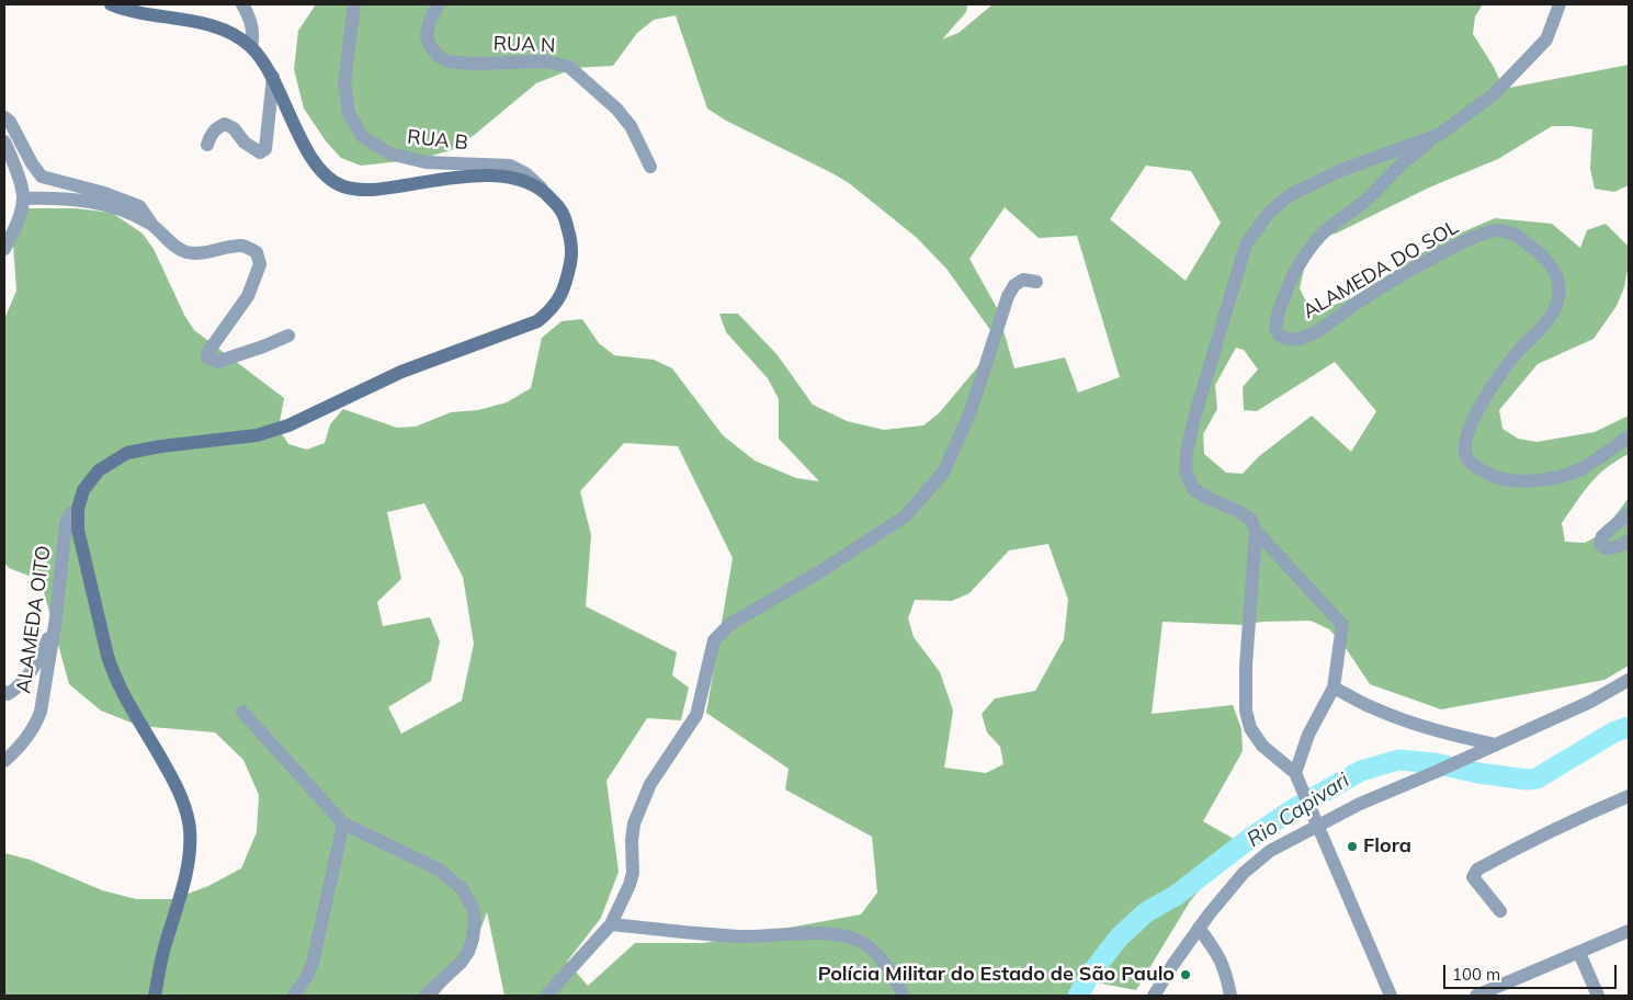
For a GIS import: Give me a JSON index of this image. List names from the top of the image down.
{
  "streets": {
    "street": [
      "RUA N",
      "RUA B",
      "ALAMEDA DO SOL",
      "ALAMEDA OITO"
    ]
  },
  "water": ["Rio Capivari"],
  "places": ["Flora", "Polícia Militar do Estado de São Paulo"],
  "scale_bar": "100 m"
}
